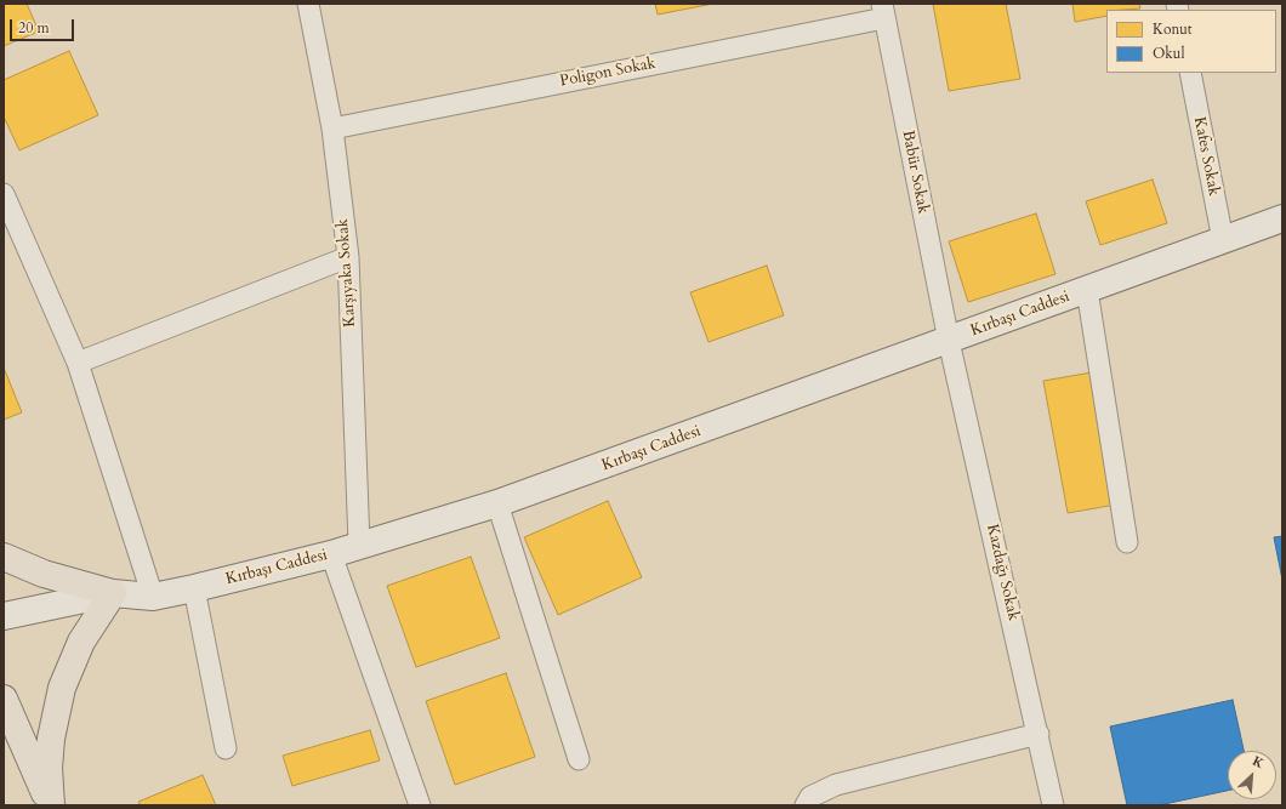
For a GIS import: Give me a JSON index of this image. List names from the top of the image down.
{
  "streets": {
    "street": [
      "Poligon Sokak",
      "Kafes Sokak",
      "Babür Sokak",
      "Karşıyaka Sokak",
      "Kırbaşı Caddesi",
      "Kazdağı Sokak"
    ]
  },
  "crossings": [
    ["Poligon Sokak", "Babür Sokak"],
    ["Poligon Sokak", "Karşıyaka Sokak"],
    ["Kafes Sokak", "Kırbaşı Caddesi"],
    ["Babür Sokak", "Kırbaşı Caddesi"],
    ["Babür Sokak", "Kazdağı Sokak"],
    ["Karşıyaka Sokak", "Kırbaşı Caddesi"],
    ["Kırbaşı Caddesi", "Kazdağı Sokak"]
  ],
  "legend": ["Konut", "Okul"],
  "scale_bar": "20 m",
  "north": "top right"
}
